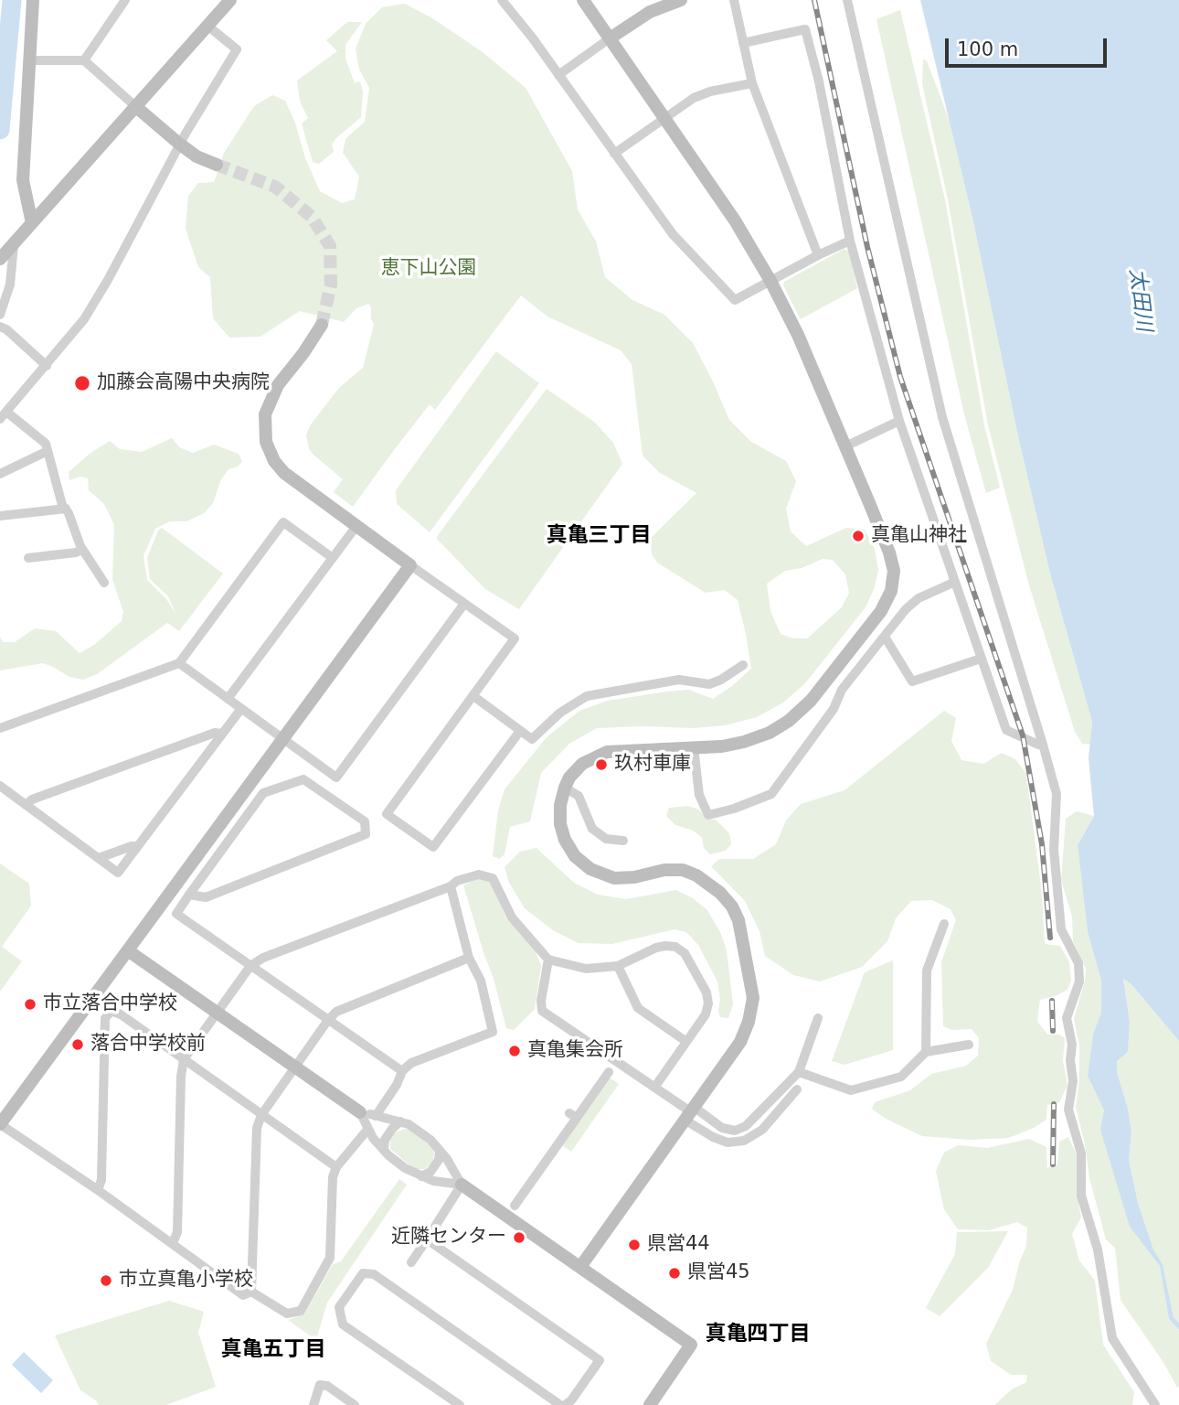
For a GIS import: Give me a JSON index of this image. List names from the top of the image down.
{
  "districts": ["真亀三丁目", "真亀四丁目", "真亀五丁目"],
  "water": ["太田川"],
  "parks": ["恵下山公園"],
  "places": [
    "加藤会高陽中央病院",
    "真亀山神社",
    "玖村車庫",
    "市立落合中学校",
    "落合中学校前",
    "真亀集会所",
    "近隣センター",
    "県営44",
    "県営45",
    "市立真亀小学校"
  ],
  "scale_bar": "100 m"
}
